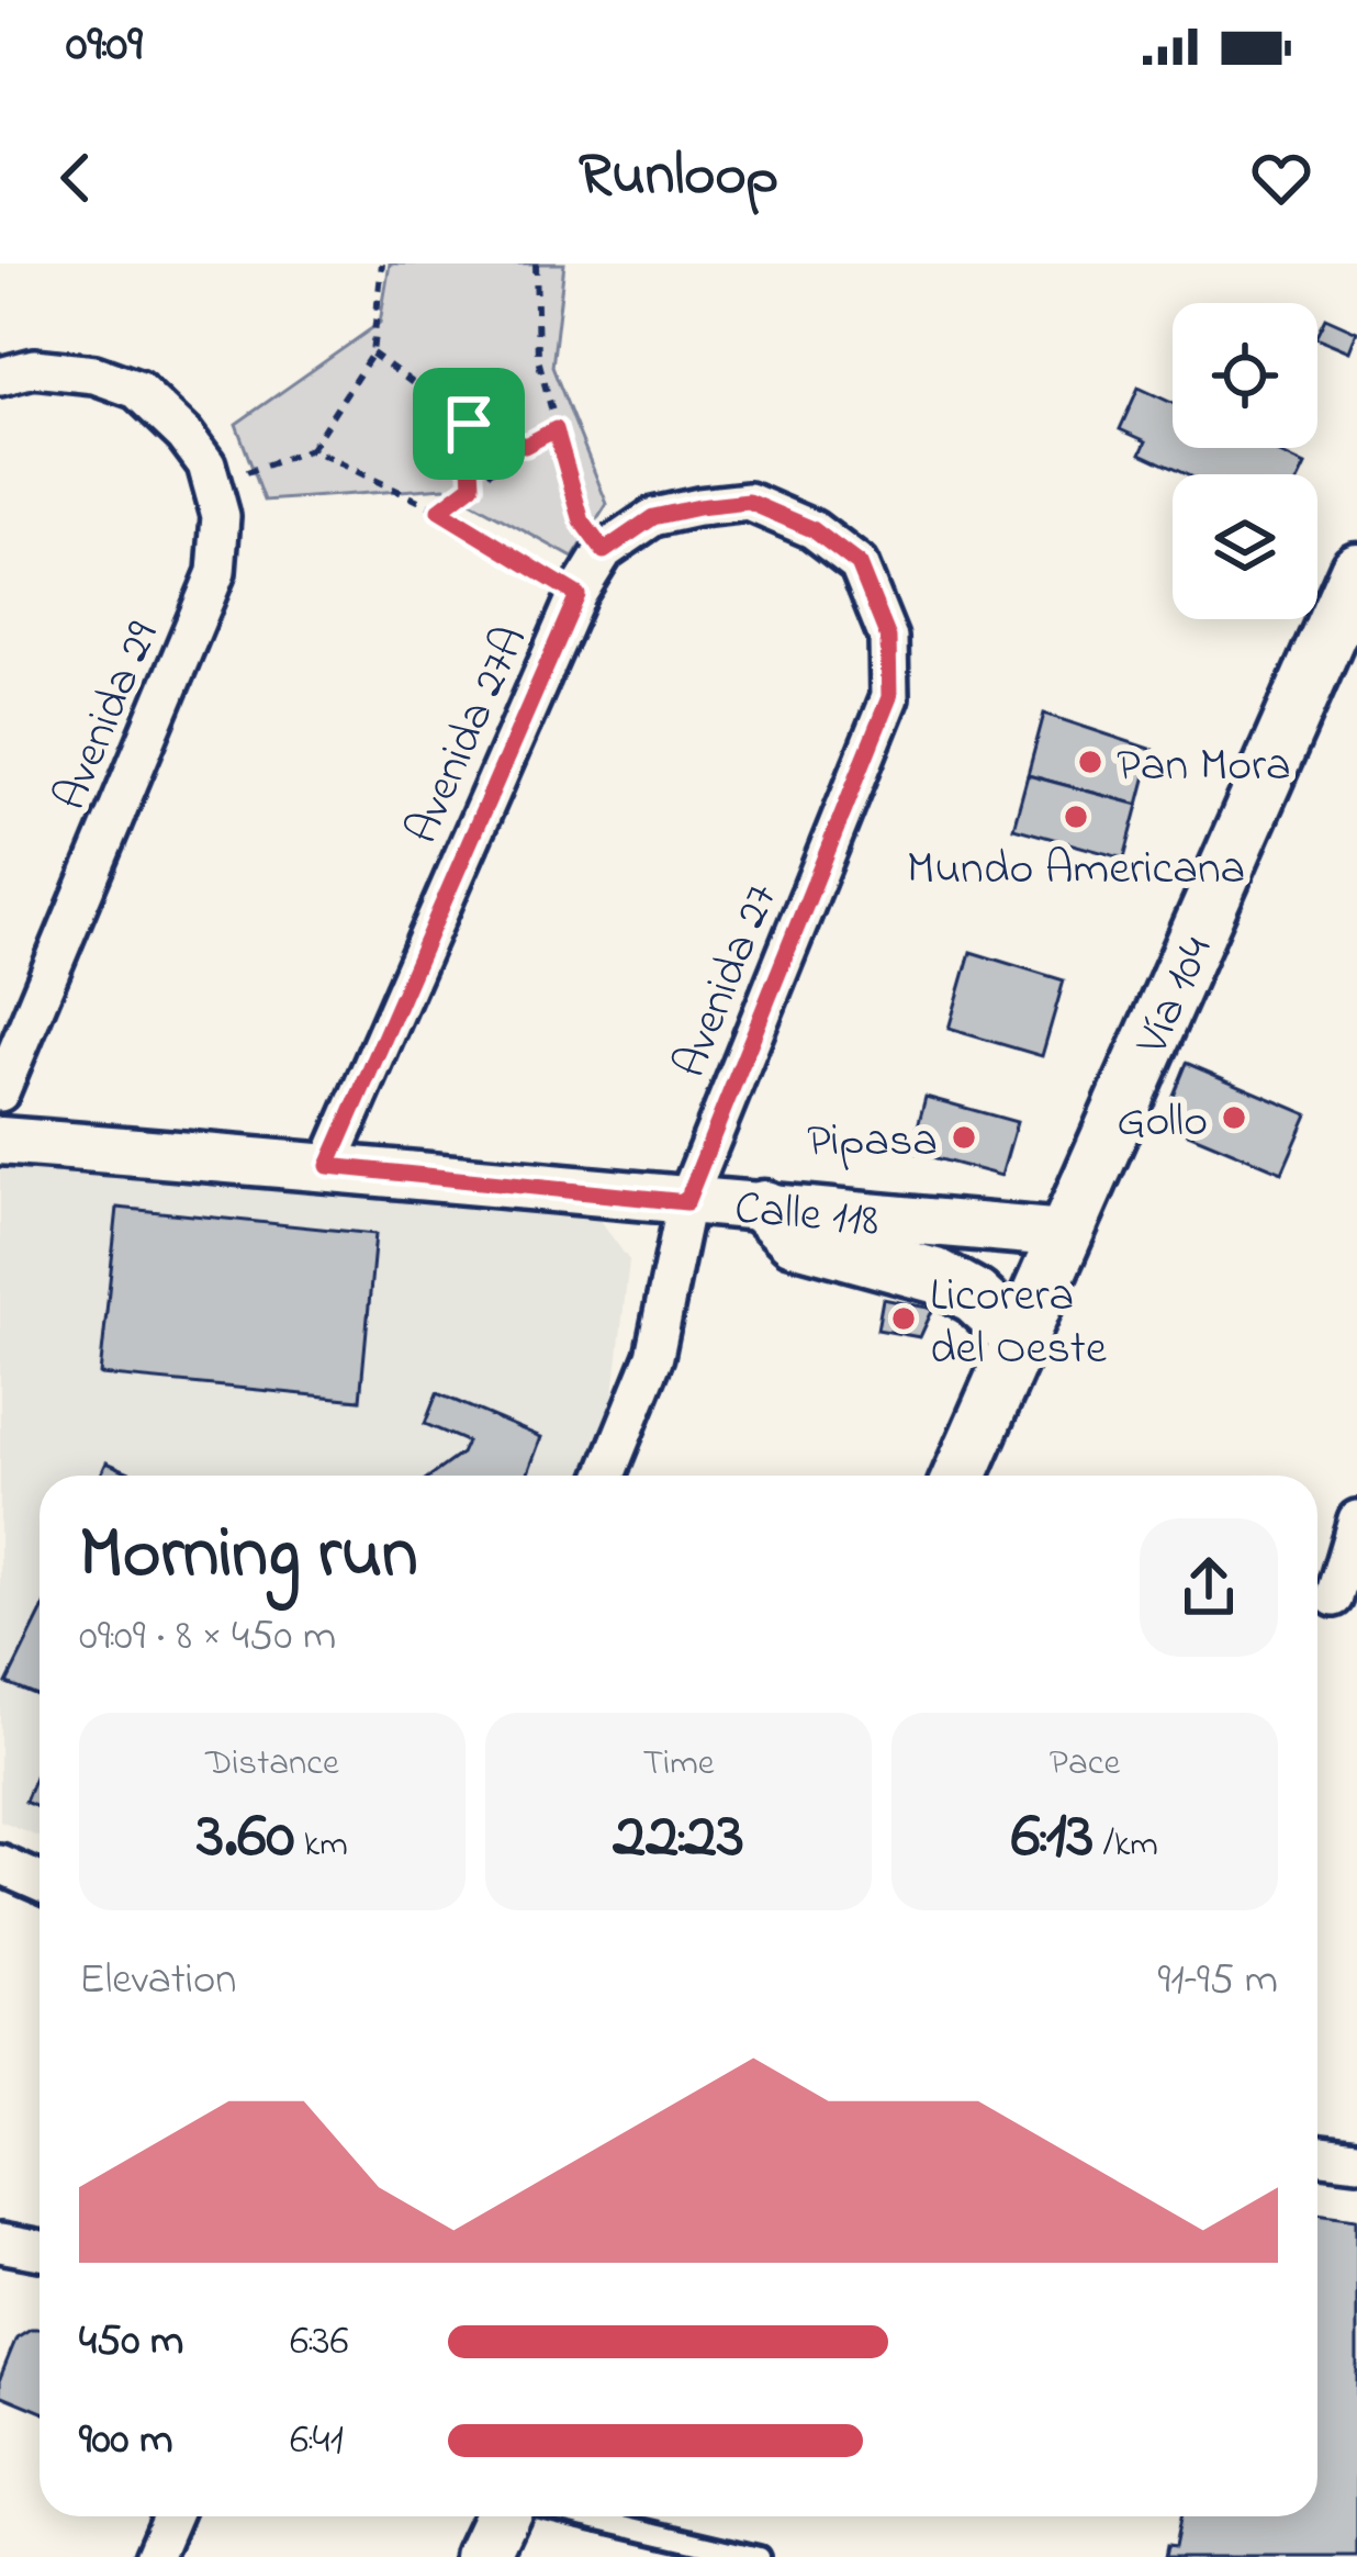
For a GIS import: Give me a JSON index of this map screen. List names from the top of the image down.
{
  "streets": {
    "main road": ["Vía 104"],
    "street": [
      "Avenida 29",
      "Avenida 27A",
      "Avenida 27",
      "Calle 118"
    ]
  },
  "crossings": [
    ["Avenida 27A", "Avenida 27"],
    ["Avenida 27A", "Calle 118"],
    ["Avenida 27", "Calle 118"],
    ["Vía 104", "Calle 118"]
  ],
  "places": [
    "Pan Mora",
    "Mundo Americana",
    "Gollo",
    "Pipasa",
    "Licorera del Oeste"
  ],
  "page": {
    "status": "09:09",
    "header": "Runloop",
    "heading": ["Morning run", "09:09 · 8 × 450 m"],
    "stats": [
      ["Distance", "3.60 km"],
      ["Time", "22:23"],
      ["Pace", "6:13 /km"]
    ],
    "chart": ["Elevation", "91–95 m"],
    "list": [
      {
        "name": "450 m",
        "note": "6:36"
      },
      {
        "name": "900 m",
        "note": "6:41"
      }
    ]
  }
}
